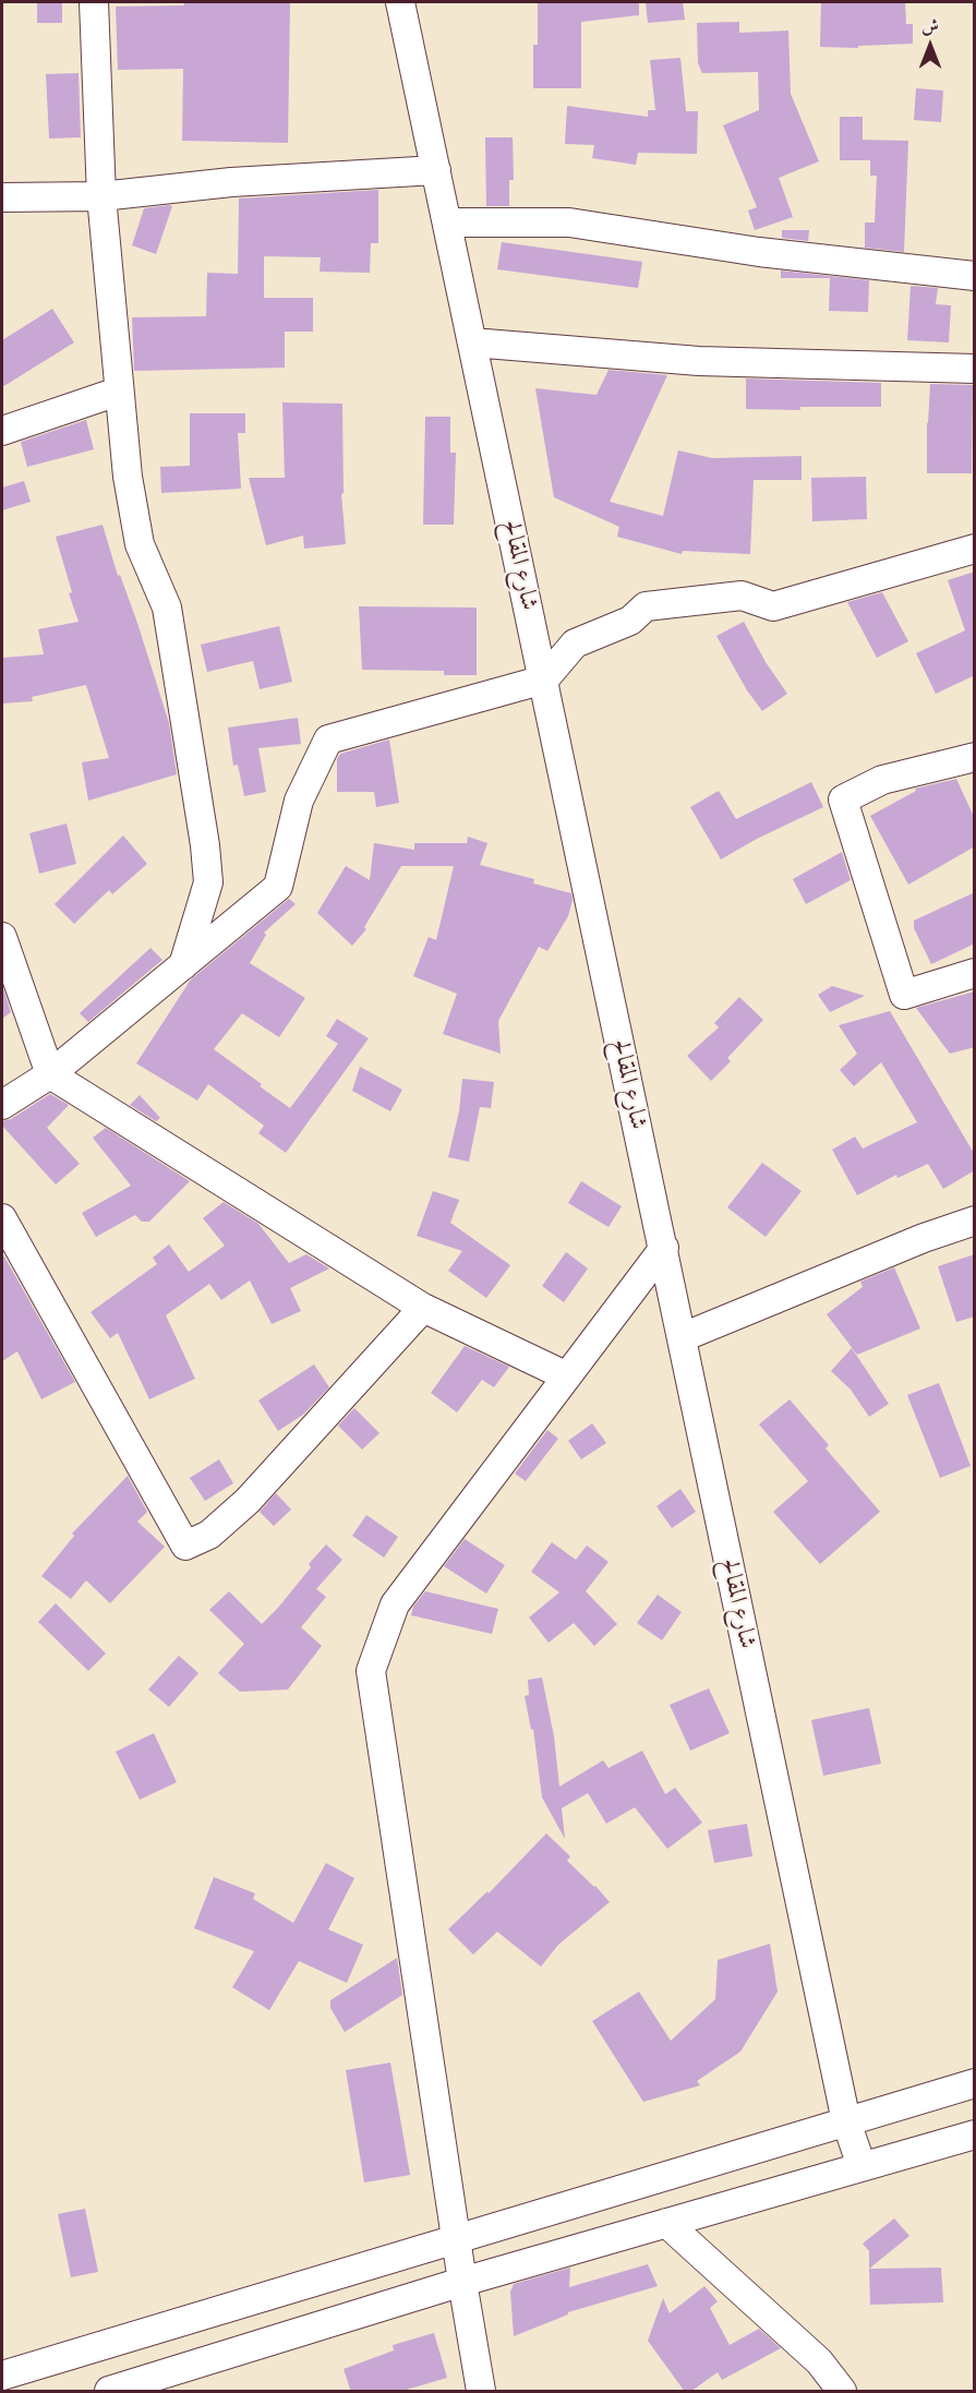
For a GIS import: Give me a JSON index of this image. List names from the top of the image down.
{
  "streets": {
    "street": ["شارع المقالح"]
  },
  "north": "top"
}
